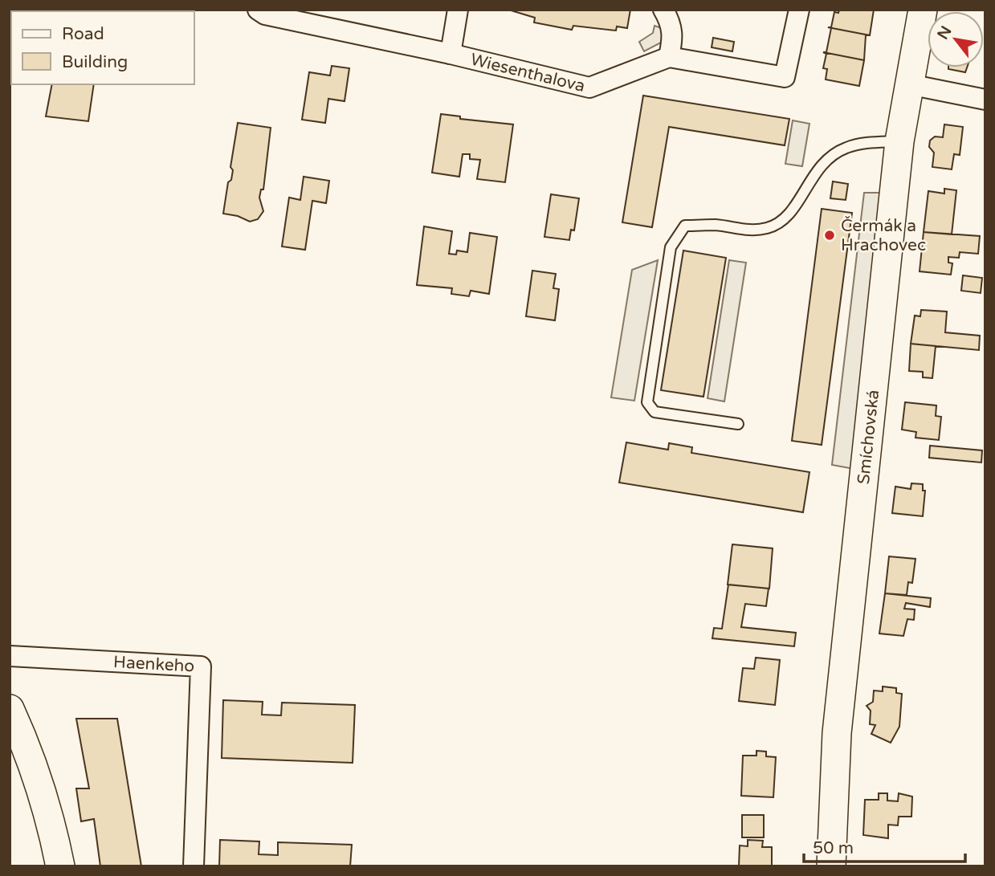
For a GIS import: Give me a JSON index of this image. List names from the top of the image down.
{
  "streets": {
    "street": ["Wiesenthalova", "Smíchovská", "Haenkeho"]
  },
  "places": ["Čermák a Hrachovec"],
  "legend": ["Road", "Building"],
  "scale_bar": "50 m",
  "north": "top left"
}
